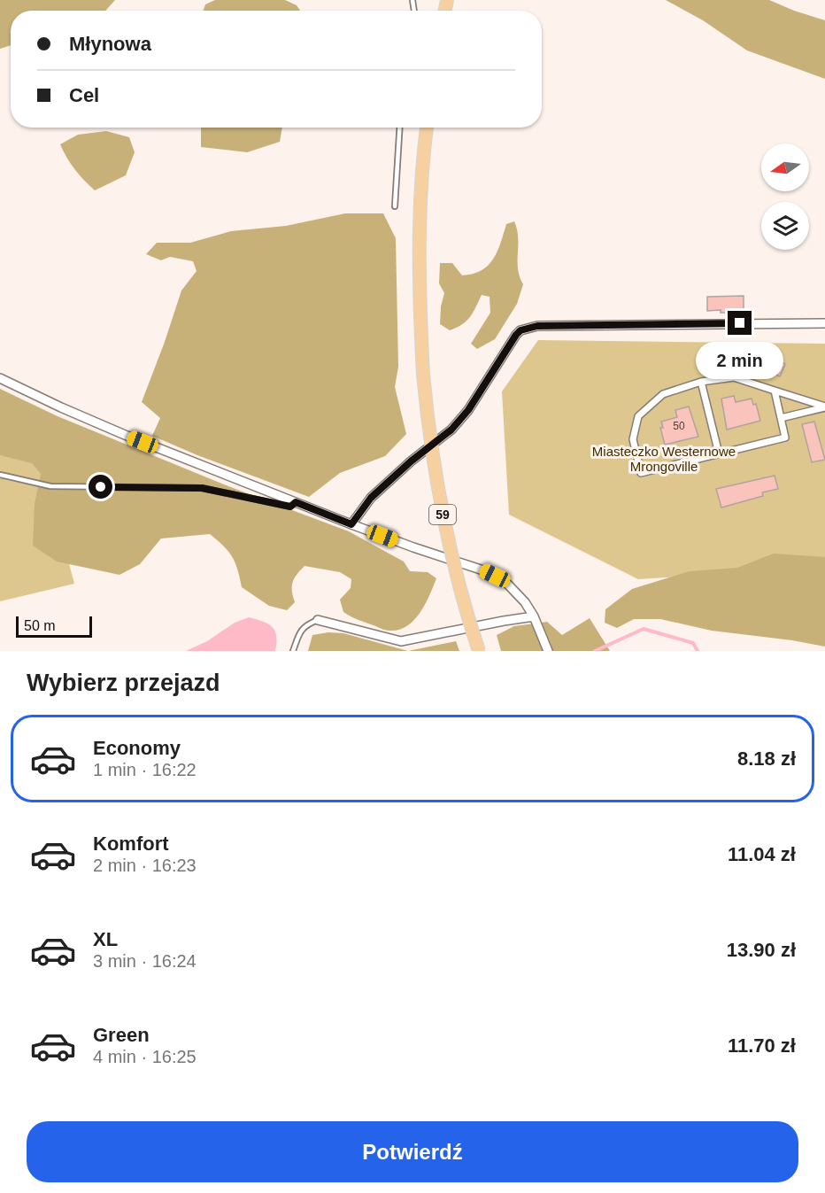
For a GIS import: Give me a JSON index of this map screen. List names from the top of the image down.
{
  "streets": {
    "main road": ["59"]
  },
  "parks": ["Miasteczko Westernowe Mrongoville"],
  "house_numbers": ["50"],
  "scale_bar": "50 m",
  "north": "left",
  "page": {
    "banner": ["Młynowa", "Cel"],
    "bubble": "2 min",
    "scale": "50 m",
    "heading": "Wybierz przejazd",
    "list": [
      {
        "name": "Economy",
        "note": "1 min · 16:22",
        "value": "8.18 zł"
      },
      {
        "name": "Komfort",
        "note": "2 min · 16:23",
        "value": "11.04 zł"
      },
      {
        "name": "XL",
        "note": "3 min · 16:24",
        "value": "13.90 zł"
      },
      {
        "name": "Green",
        "note": "4 min · 16:25",
        "value": "11.70 zł"
      }
    ],
    "buttons": "Potwierdź"
  }
}
